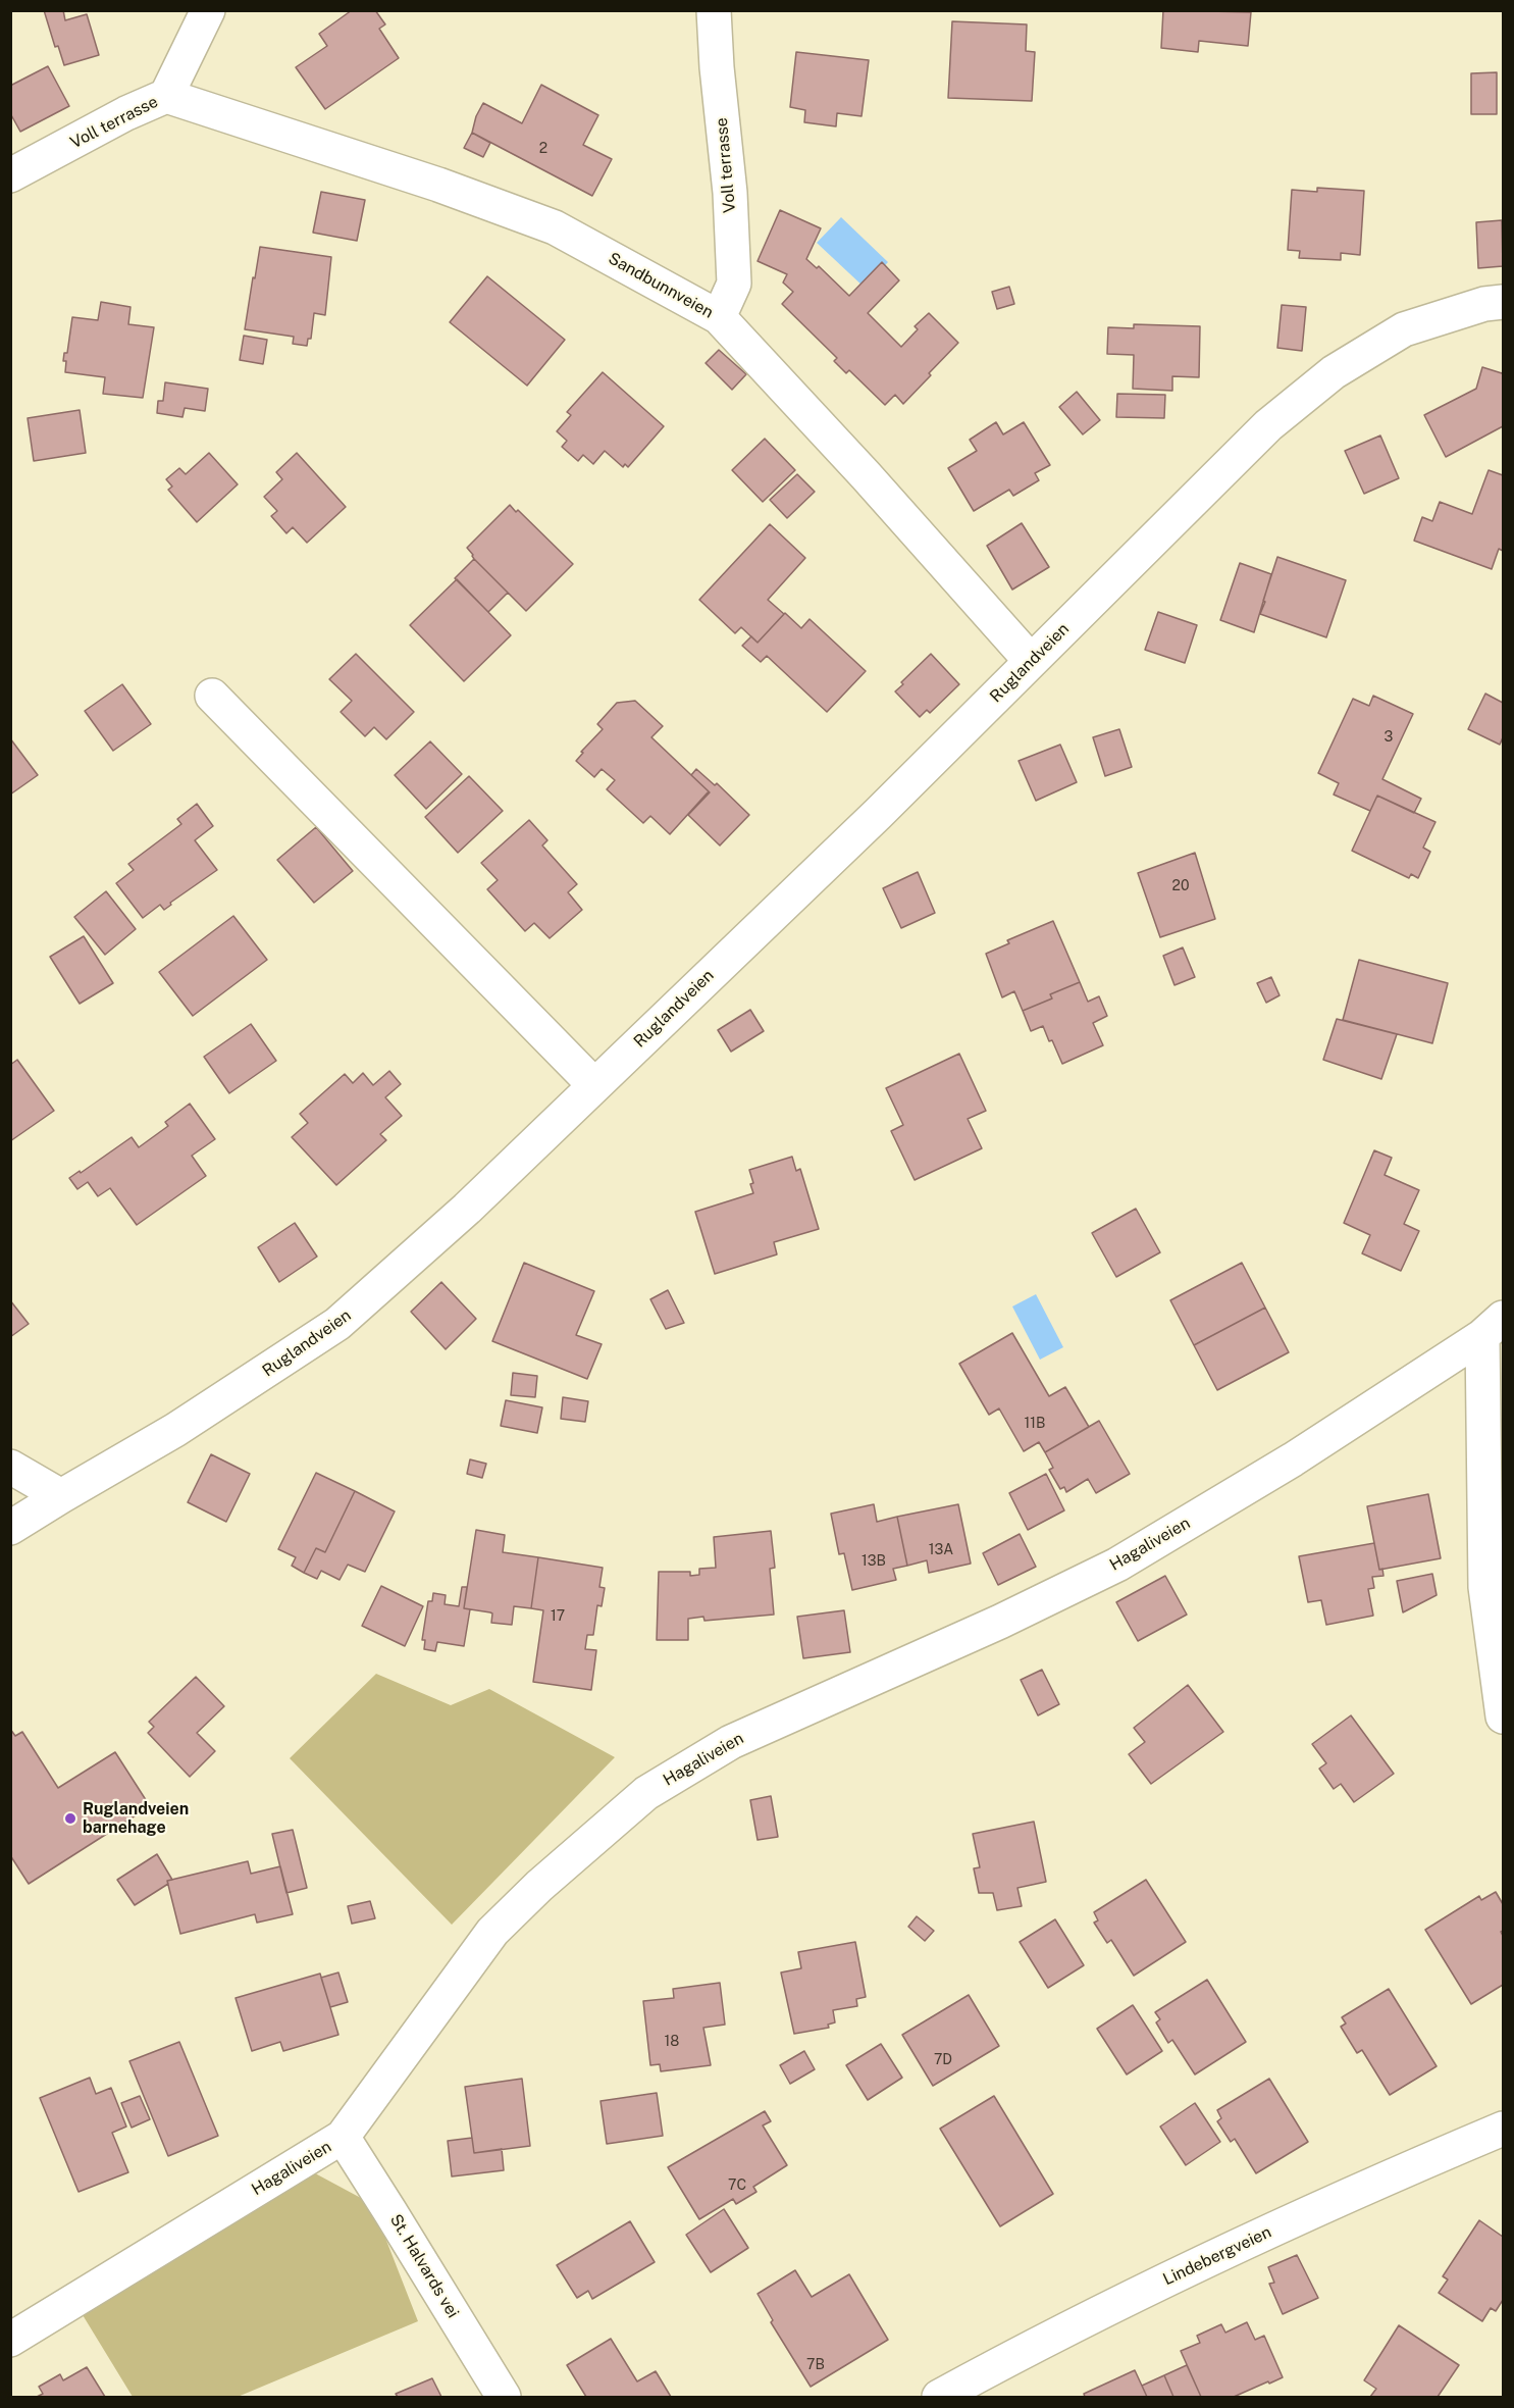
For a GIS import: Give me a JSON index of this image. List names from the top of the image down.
{
  "streets": {
    "street": [
      "Voll terrasse",
      "Sandbunnveien",
      "Ruglandveien",
      "Hagaliveien",
      "Lindebergveien",
      "St. Halvards vei"
    ]
  },
  "crossings": [
    ["Voll terrasse", "Sandbunnveien"],
    ["Sandbunnveien", "Ruglandveien"],
    ["Hagaliveien", "St. Halvards vei"]
  ],
  "places": ["Ruglandveien barnehage"],
  "house_numbers": [
    "2",
    "3",
    "20",
    "11B",
    "13A",
    "13B",
    "17",
    "18",
    "7D",
    "7C",
    "7B"
  ]
}
